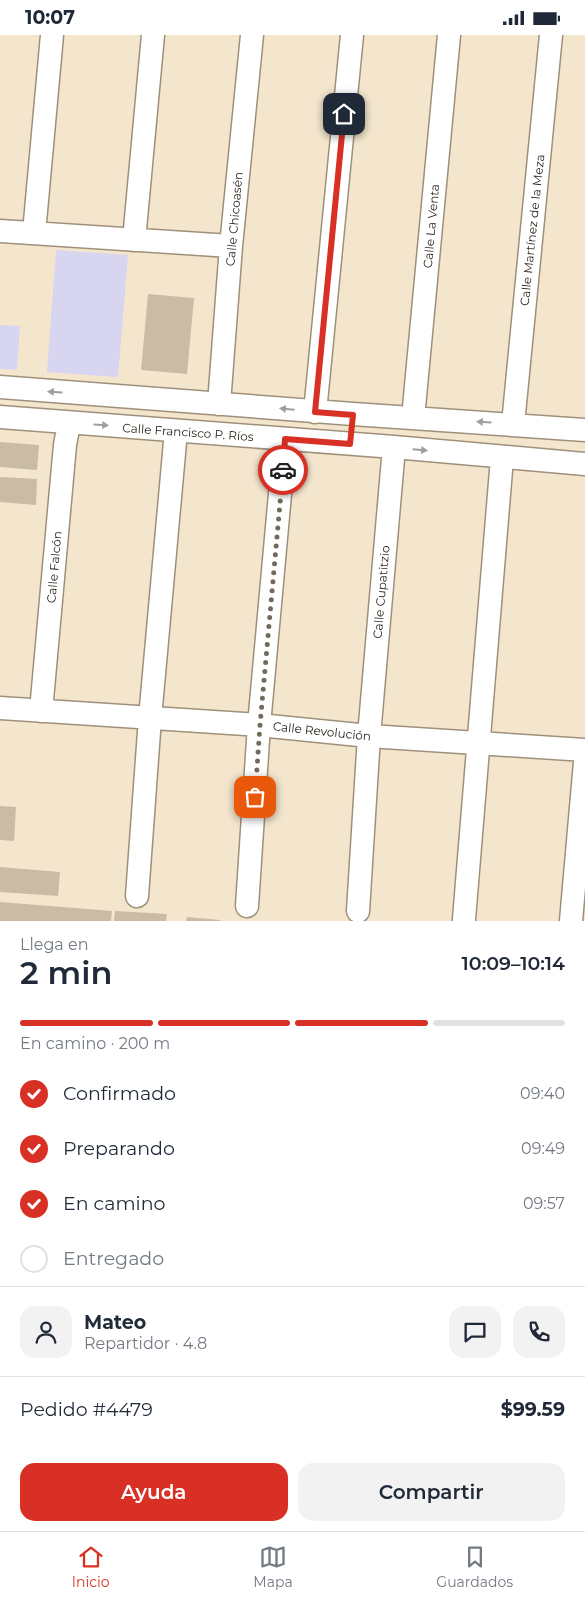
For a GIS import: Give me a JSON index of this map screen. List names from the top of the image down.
{
  "streets": {
    "street": [
      "Calle Chicoasén",
      "Calle La Venta",
      "Calle Martínez de la Meza",
      "Calle Francisco P. Ríos",
      "Calle Falcón",
      "Calle Cupatitzio",
      "Calle Revolución"
    ]
  },
  "crossings": [
    ["Calle Francisco P. Ríos", "Calle Falcón"],
    ["Calle Francisco P. Ríos", "Calle Cupatitzio"],
    ["Calle Falcón", "Calle Revolución"],
    ["Calle Cupatitzio", "Calle Revolución"]
  ],
  "page": {
    "status": "10:07",
    "heading": ["2 min", "Llega en", "10:09–10:14"],
    "panel": [
      "Mateo",
      "Repartidor · 4.8",
      "Pedido #4479",
      "$99.59"
    ],
    "bar": "En camino · 200 m",
    "list": [
      ["Confirmado", "09:40"],
      ["Preparando", "09:49"],
      ["En camino", "09:57"],
      "Entregado"
    ],
    "buttons": ["Ayuda", "Compartir"],
    "tabs": ["Inicio", "Mapa", "Guardados"]
  }
}
